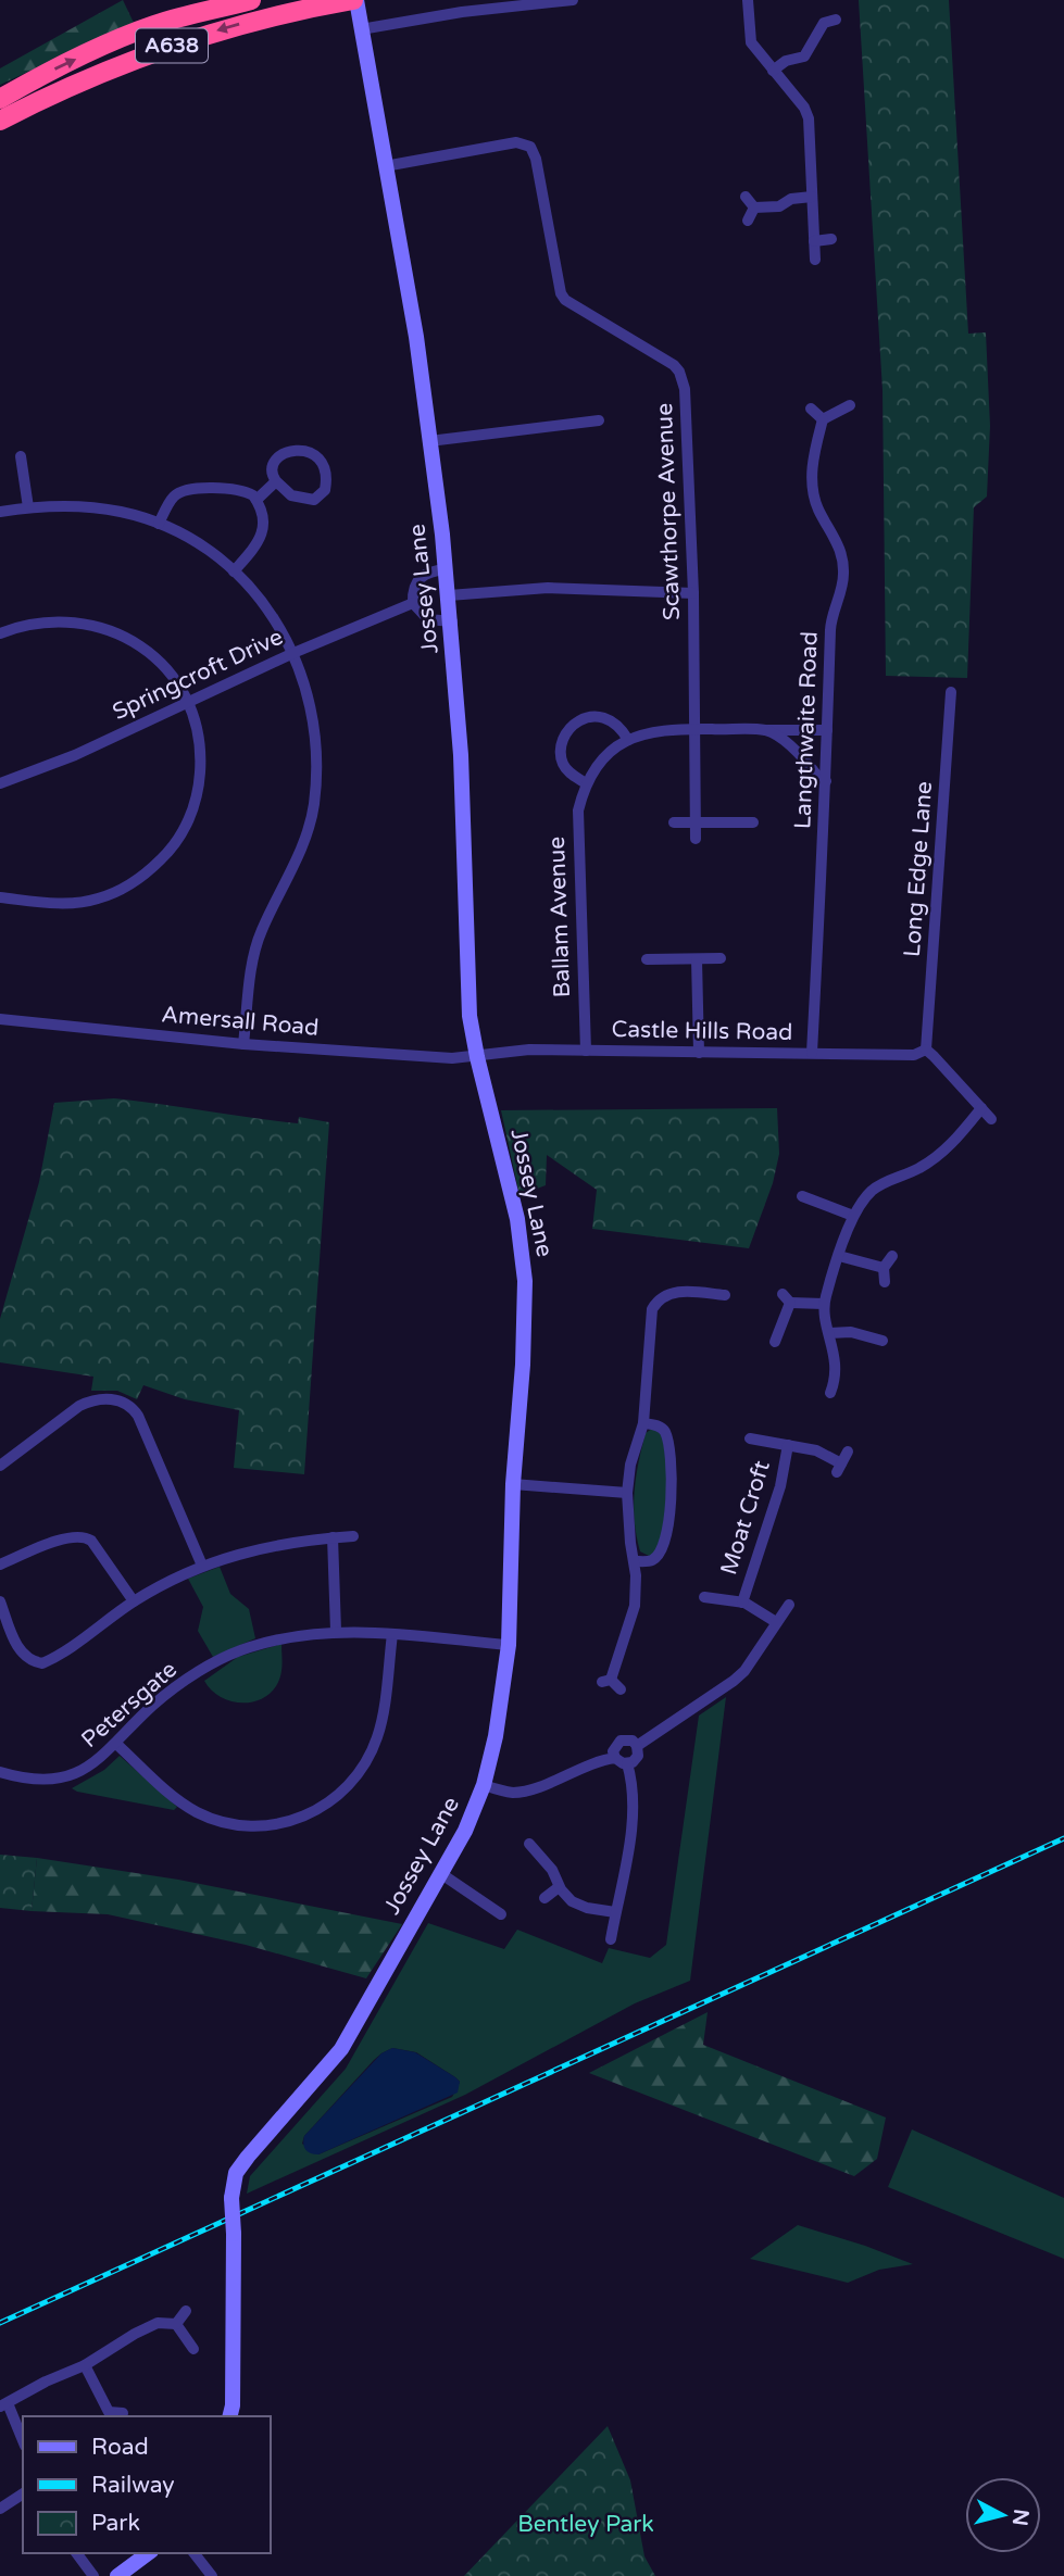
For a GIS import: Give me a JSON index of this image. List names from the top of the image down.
{
  "streets": {
    "highway": ["A638"],
    "street": [
      "Scawthorpe Avenue",
      "Jossey Lane",
      "Springcroft Drive",
      "Langthwaite Road",
      "Long Edge Lane",
      "Ballam Avenue",
      "Amersall Road",
      "Castle Hills Road",
      "Moat Croft",
      "Petersgate"
    ]
  },
  "crossings": [
    ["A638", "Jossey Lane"],
    ["Scawthorpe Avenue", "Jossey Lane"],
    ["Scawthorpe Avenue", "Ballam Avenue"],
    ["Jossey Lane", "Amersall Road"],
    ["Jossey Lane", "Castle Hills Road"],
    ["Jossey Lane", "Petersgate"],
    ["Langthwaite Road", "Ballam Avenue"],
    ["Langthwaite Road", "Castle Hills Road"],
    ["Long Edge Lane", "Castle Hills Road"],
    ["Ballam Avenue", "Castle Hills Road"],
    ["Amersall Road", "Castle Hills Road"]
  ],
  "parks": ["Bentley Park"],
  "legend": ["Road", "Railway", "Park"],
  "north": "right"
}
